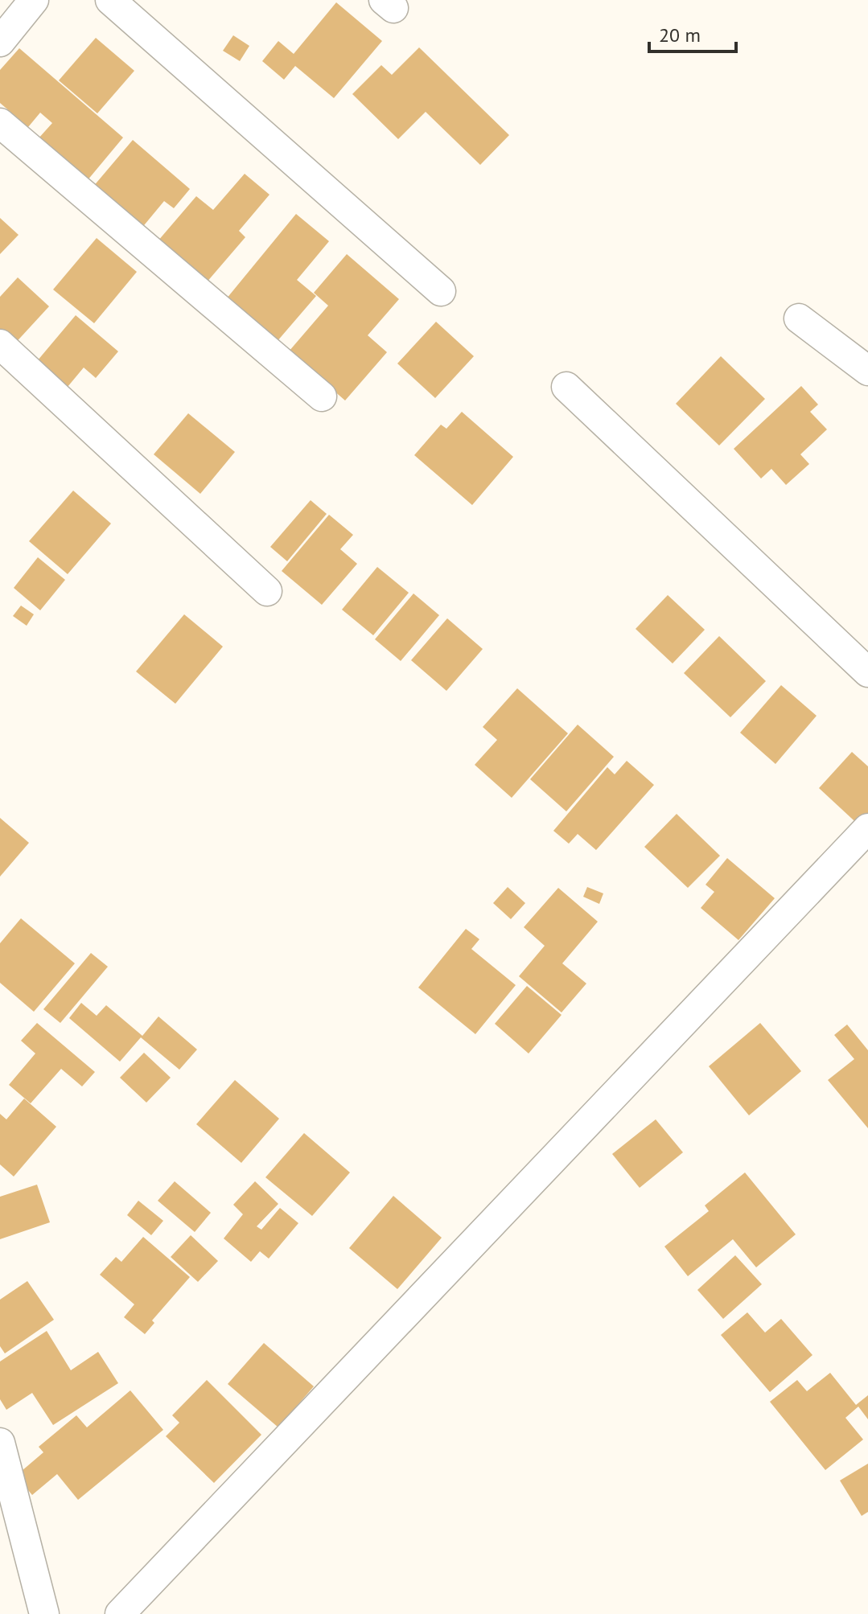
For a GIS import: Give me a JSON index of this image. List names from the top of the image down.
{
  "scale_bar": "20 m"
}
